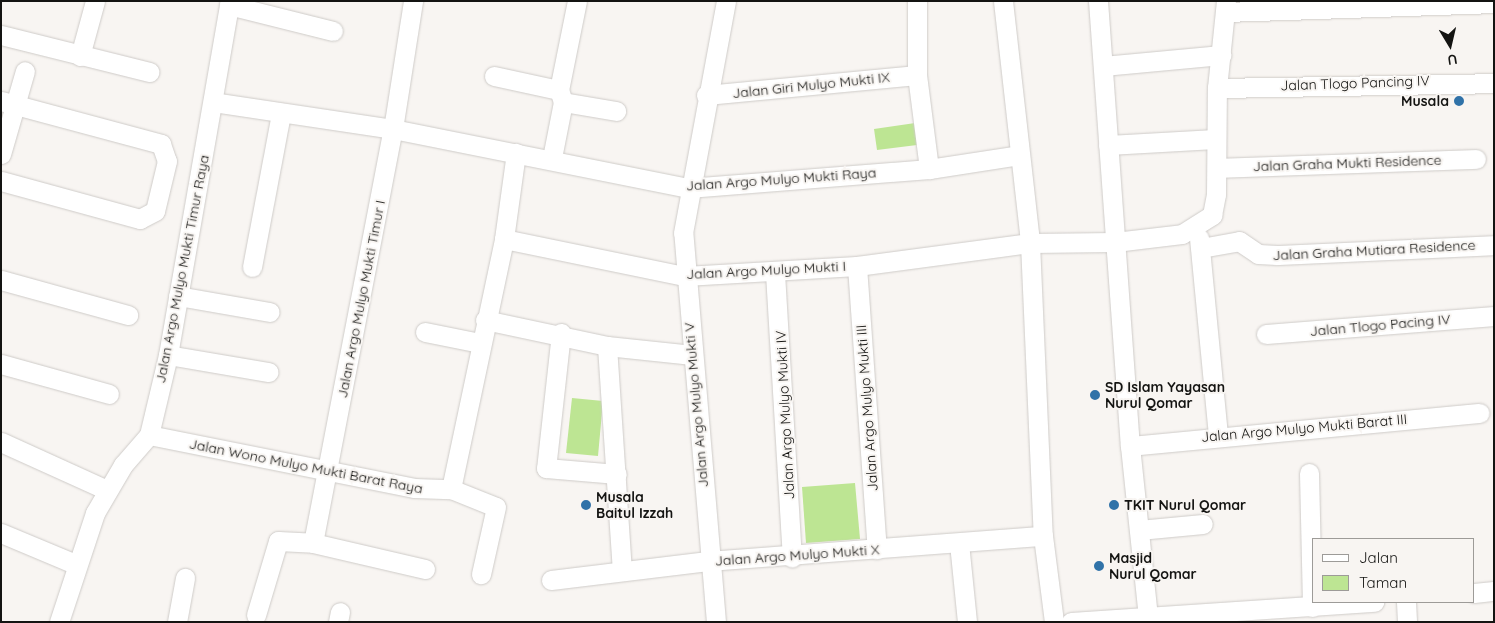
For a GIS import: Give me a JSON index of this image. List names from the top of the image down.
{
  "streets": {
    "street": [
      "Jalan Tlogo Pancing IV",
      "Jalan Giri Mulyo Mukti IX",
      "Jalan Graha Mukti Residence",
      "Jalan Argo Mulyo Mukti Raya",
      "Jalan Graha Mutiara Residence",
      "Jalan Argo Mulyo Mukti Timur Raya",
      "Jalan Argo Mulyo Mukti I",
      "Jalan Argo Mulyo Mukti Timur I",
      "Jalan Tlogo Pacing IV",
      "Jalan Argo Mulyo Mukti V",
      "Jalan Argo Mulyo Mukti III",
      "Jalan Argo Mulyo Mukti IV",
      "Jalan Argo Mulyo Mukti Barat III",
      "Jalan Wono Mulyo Mukti Barat Raya",
      "Jalan Argo Mulyo Mukti X"
    ]
  },
  "crossings": [
    ["Jalan Giri Mulyo Mukti IX", "Jalan Argo Mulyo Mukti V"],
    ["Jalan Argo Mulyo Mukti Raya", "Jalan Argo Mulyo Mukti V"],
    ["Jalan Graha Mutiara Residence", "Jalan Argo Mulyo Mukti Barat III"],
    ["Jalan Argo Mulyo Mukti Timur Raya", "Jalan Wono Mulyo Mukti Barat Raya"],
    ["Jalan Argo Mulyo Mukti I", "Jalan Argo Mulyo Mukti V"],
    ["Jalan Argo Mulyo Mukti I", "Jalan Argo Mulyo Mukti III"],
    ["Jalan Argo Mulyo Mukti I", "Jalan Argo Mulyo Mukti IV"],
    ["Jalan Argo Mulyo Mukti Timur I", "Jalan Wono Mulyo Mukti Barat Raya"],
    ["Jalan Argo Mulyo Mukti V", "Jalan Argo Mulyo Mukti X"],
    ["Jalan Argo Mulyo Mukti III", "Jalan Argo Mulyo Mukti X"],
    ["Jalan Argo Mulyo Mukti IV", "Jalan Argo Mulyo Mukti X"]
  ],
  "places": [
    "Musala",
    "SD Islam Yayasan Nurul Qomar",
    "Musala Baitul Izzah",
    "TKIT Nurul Qomar",
    "Masjid Nurul Qomar"
  ],
  "legend": ["Jalan", "Taman"],
  "north": "bottom"
}
